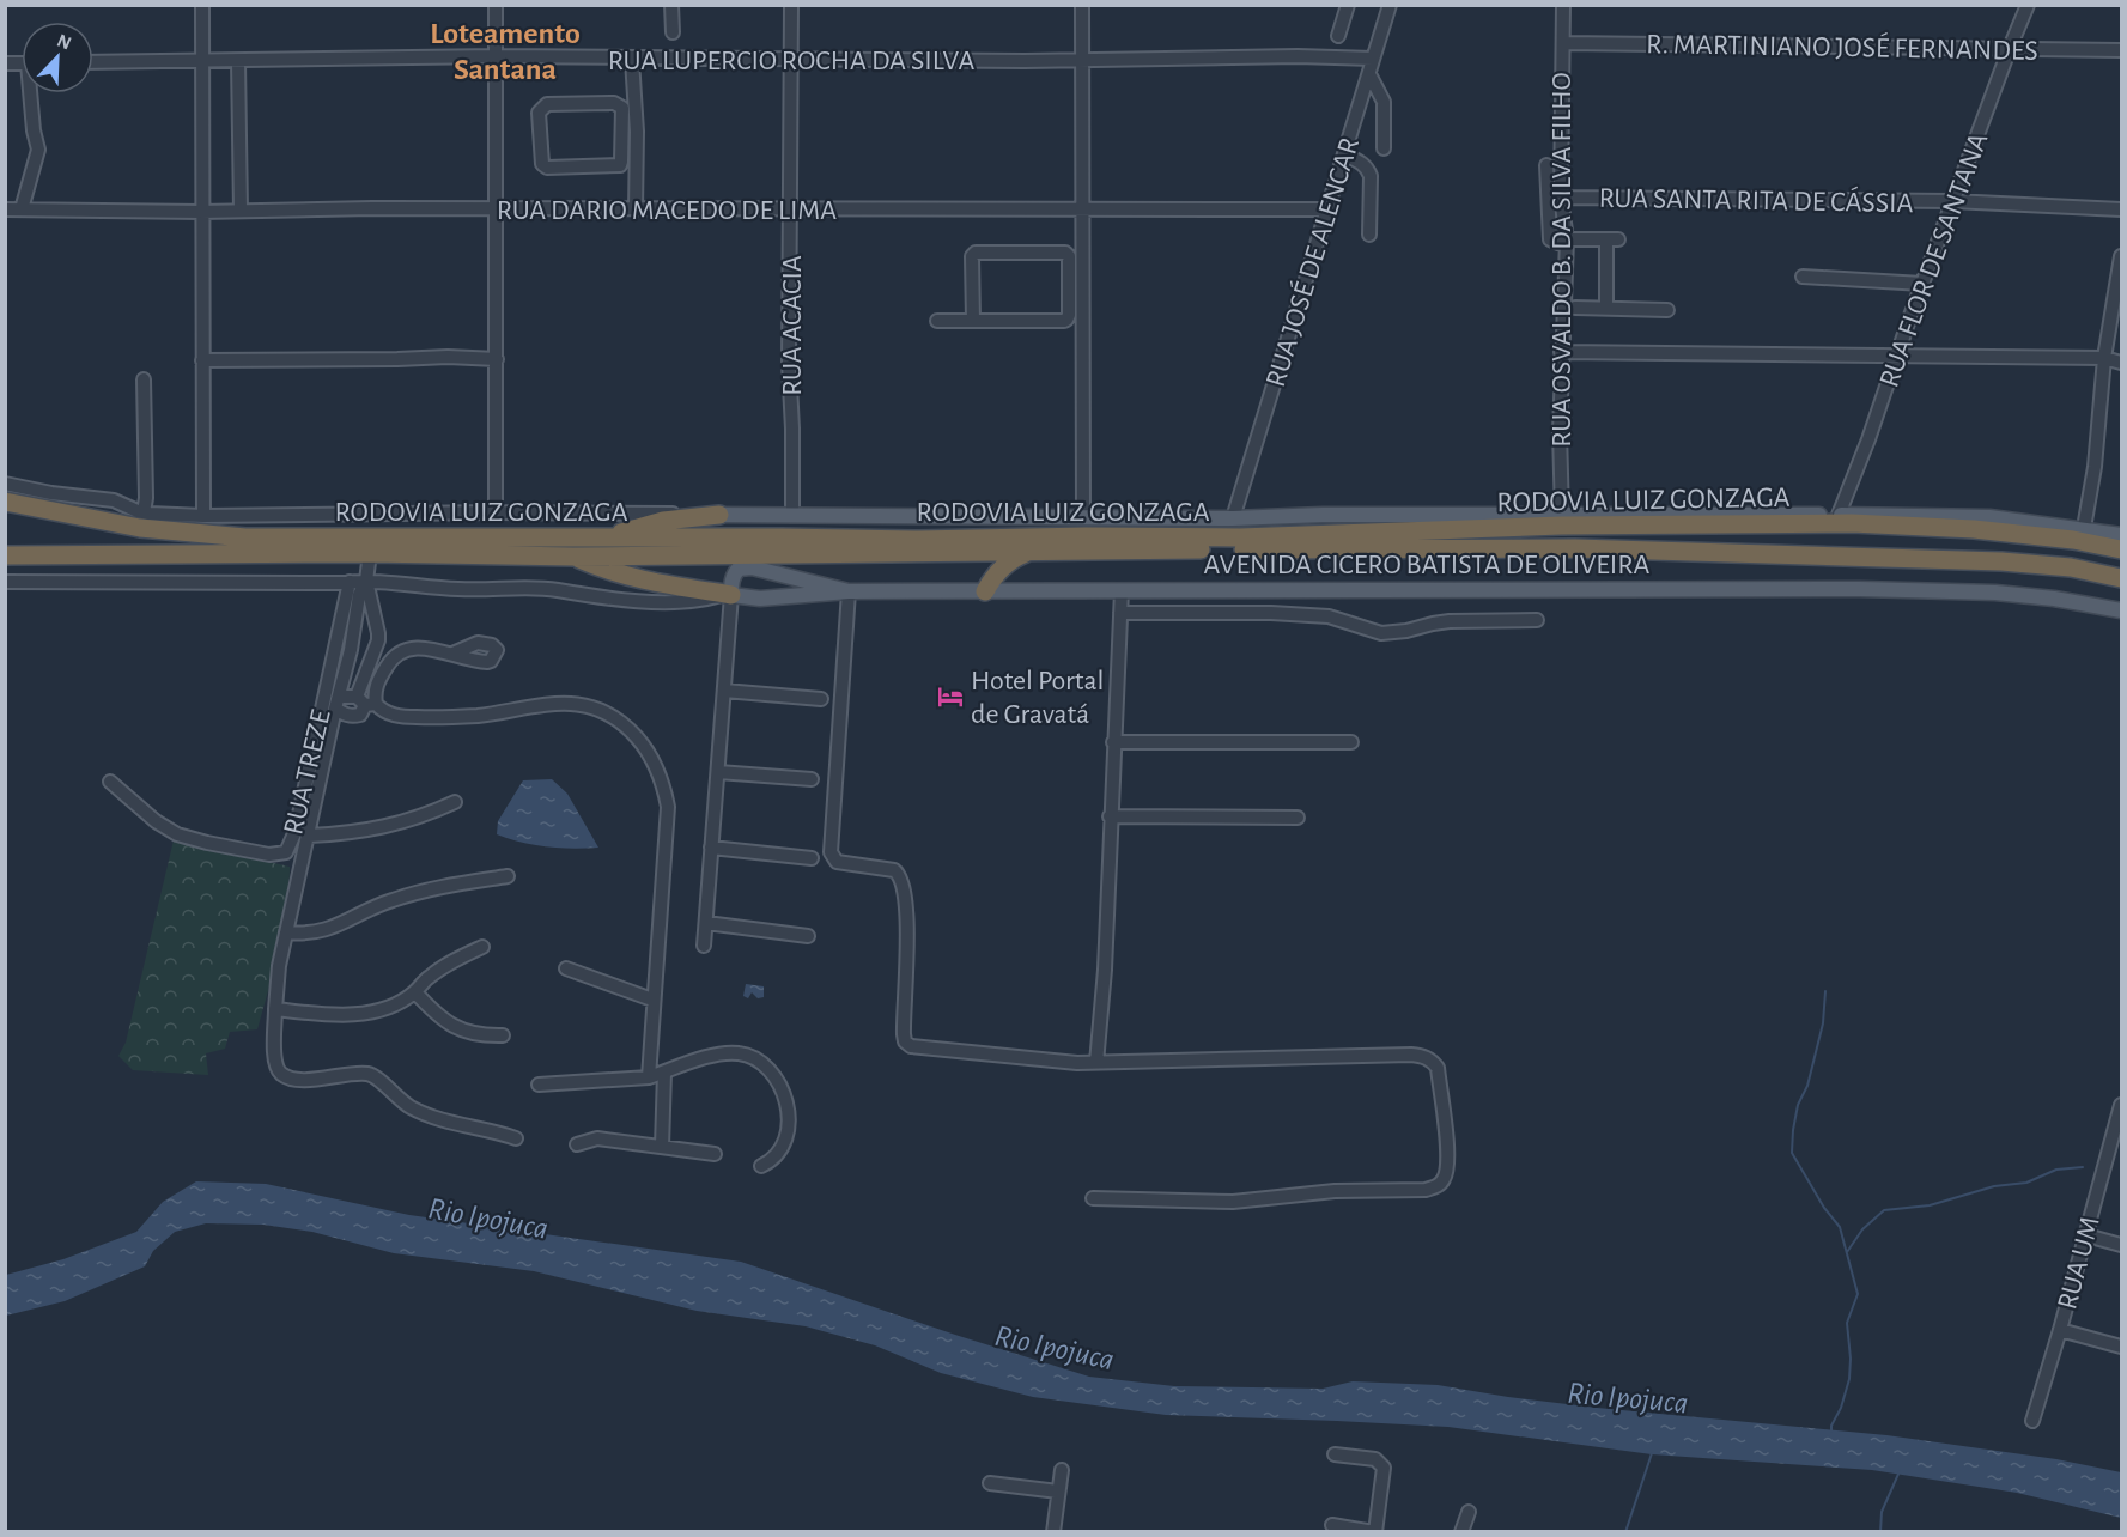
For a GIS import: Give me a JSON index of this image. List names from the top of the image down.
{
  "streets": {
    "highway": ["RODOVIA LUIZ GONZAGA"],
    "main road": ["AVENIDA CICERO BATISTA DE OLIVEIRA"],
    "street": [
      "R. MARTINIANO JOSÉ FERNANDES",
      "RUA LUPERCIO ROCHA DA SILVA",
      "RUA SANTA RITA DE CÁSSIA",
      "RUA DARIO MACEDO DE LIMA",
      "RUA OSVALDO B. DA SILVA FILHO",
      "RUA FLOR DE SANTANA",
      "RUA JOSÉ DE ALENCAR",
      "RUA ACACIA",
      "RUA TREZE",
      "RUA UM"
    ]
  },
  "crossings": [
    ["R. MARTINIANO JOSÉ FERNANDES", "RUA OSVALDO B. DA SILVA FILHO"],
    ["R. MARTINIANO JOSÉ FERNANDES", "RUA FLOR DE SANTANA"],
    ["RUA LUPERCIO ROCHA DA SILVA", "RUA JOSÉ DE ALENCAR"],
    ["RUA LUPERCIO ROCHA DA SILVA", "RUA ACACIA"],
    ["RUA SANTA RITA DE CÁSSIA", "RUA OSVALDO B. DA SILVA FILHO"],
    ["RUA SANTA RITA DE CÁSSIA", "RUA FLOR DE SANTANA"],
    ["RUA DARIO MACEDO DE LIMA", "RUA JOSÉ DE ALENCAR"],
    ["RUA DARIO MACEDO DE LIMA", "RUA ACACIA"],
    ["RUA OSVALDO B. DA SILVA FILHO", "AVENIDA CICERO BATISTA DE OLIVEIRA"],
    ["RUA FLOR DE SANTANA", "AVENIDA CICERO BATISTA DE OLIVEIRA"],
    ["RUA JOSÉ DE ALENCAR", "AVENIDA CICERO BATISTA DE OLIVEIRA"],
    ["RUA ACACIA", "AVENIDA CICERO BATISTA DE OLIVEIRA"]
  ],
  "districts": ["Loteamento Santana"],
  "water": ["Rio Ipojuca"],
  "places": {
    "hotel": ["Hotel Portal de Gravatá"]
  },
  "north": "top right"
}
